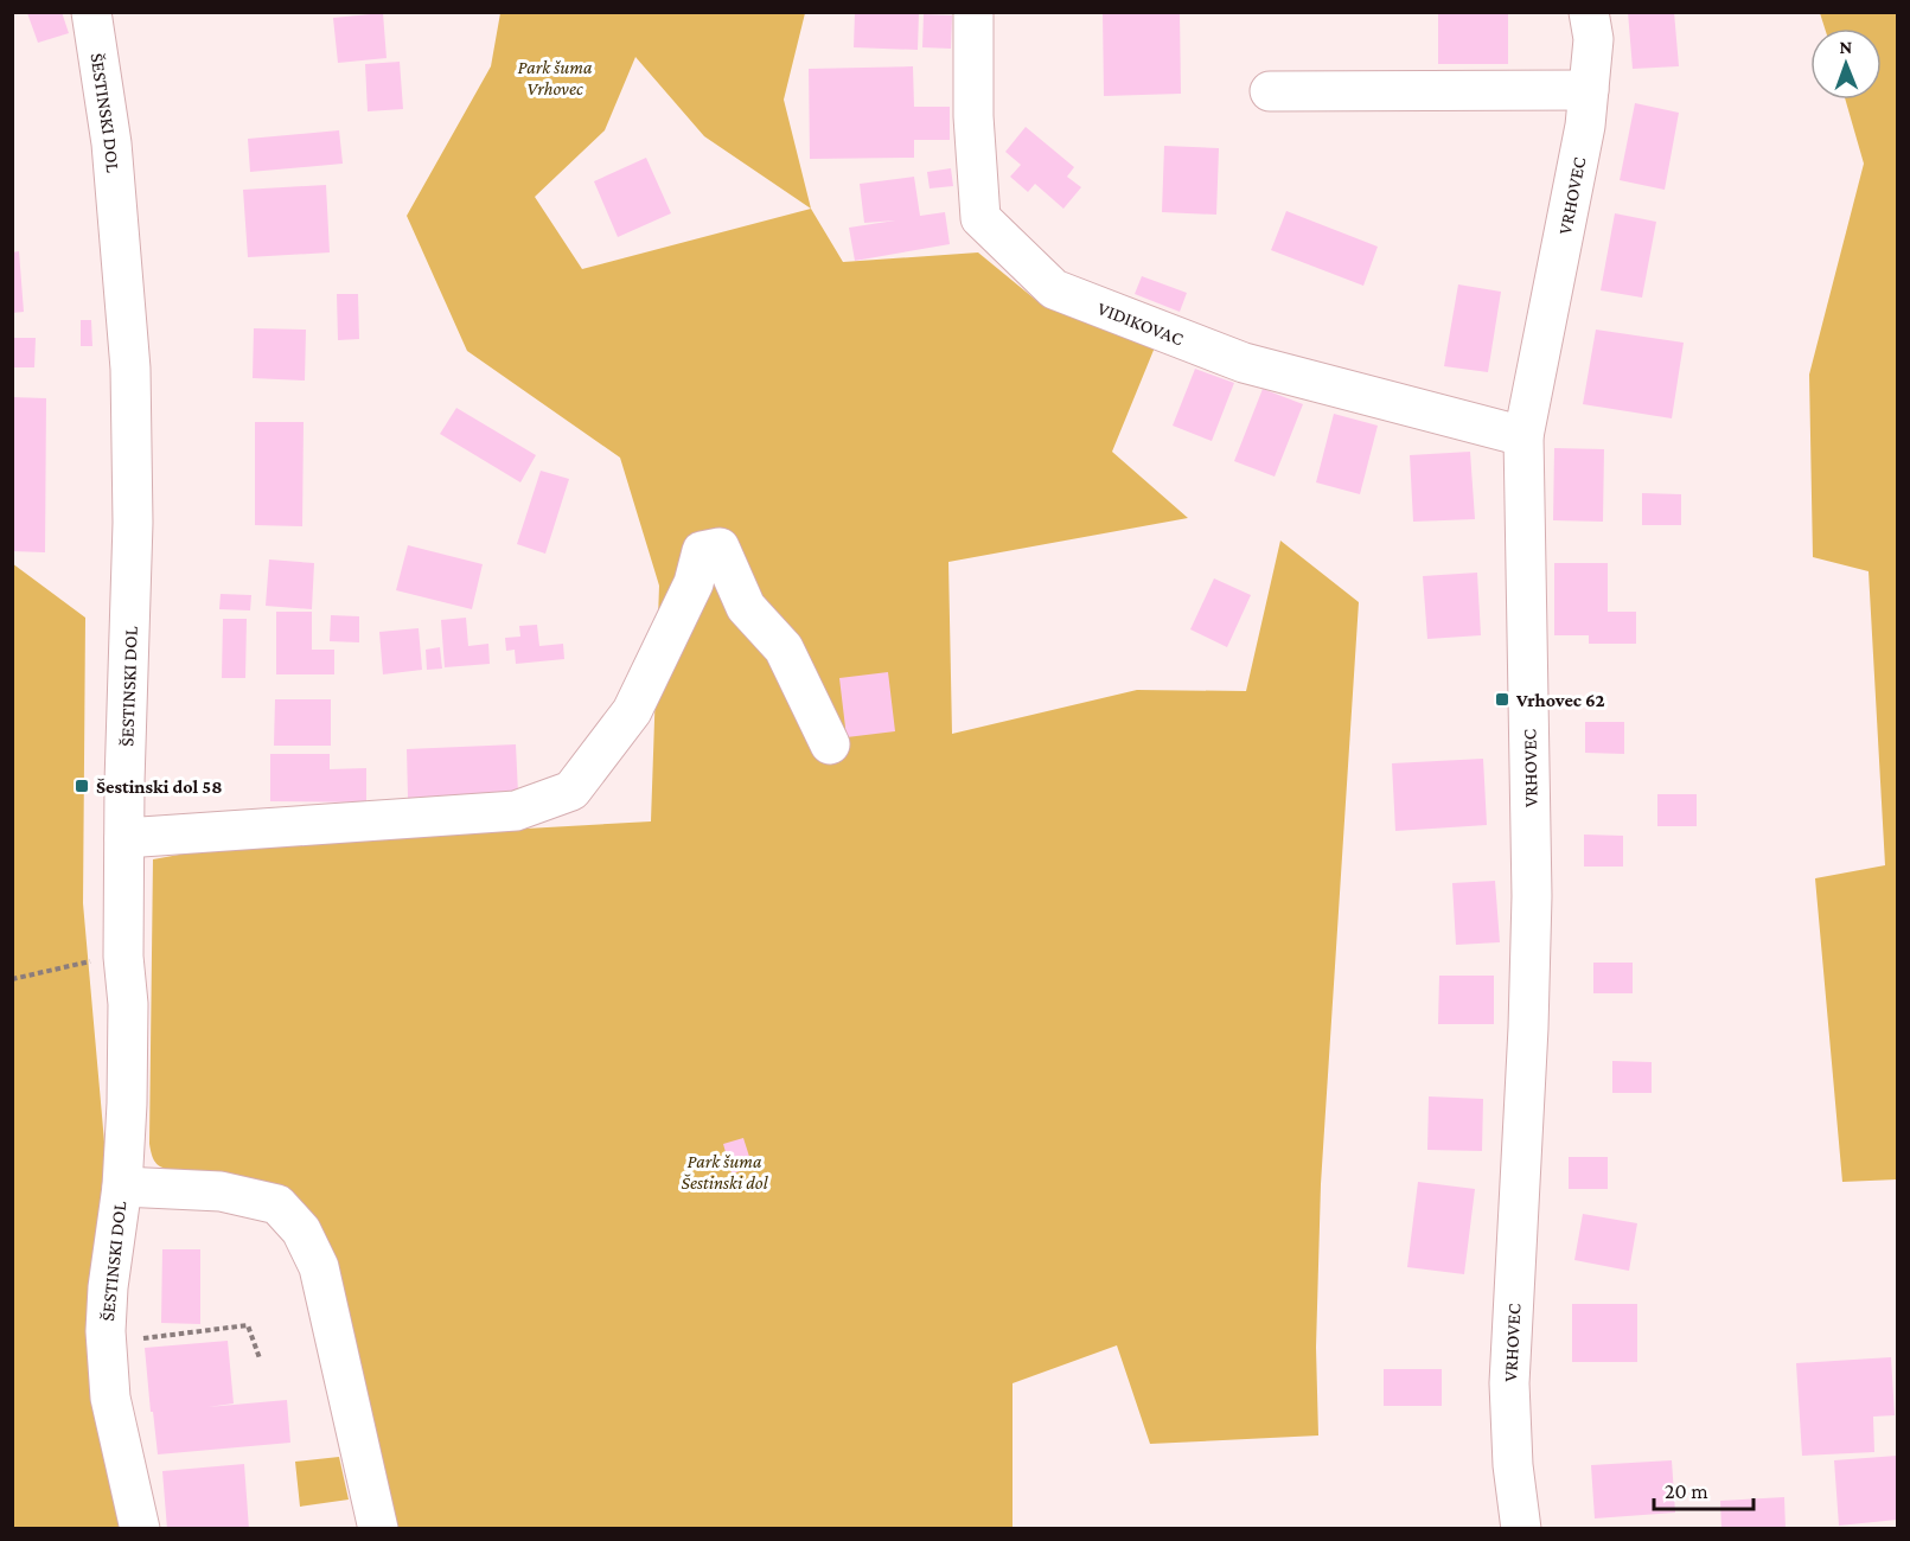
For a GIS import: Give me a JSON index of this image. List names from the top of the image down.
{
  "streets": {
    "street": ["ŠESTINSKI DOL", "VRHOVEC", "VIDIKOVAC"]
  },
  "crossings": [
    ["VRHOVEC", "VIDIKOVAC"]
  ],
  "parks": ["Park šuma Vrhovec", "Park šuma Šestinski dol"],
  "places": {
    "transit": ["Vrhovec 62", "Šestinski dol 58"]
  },
  "scale_bar": "20 m",
  "north": "top"
}
